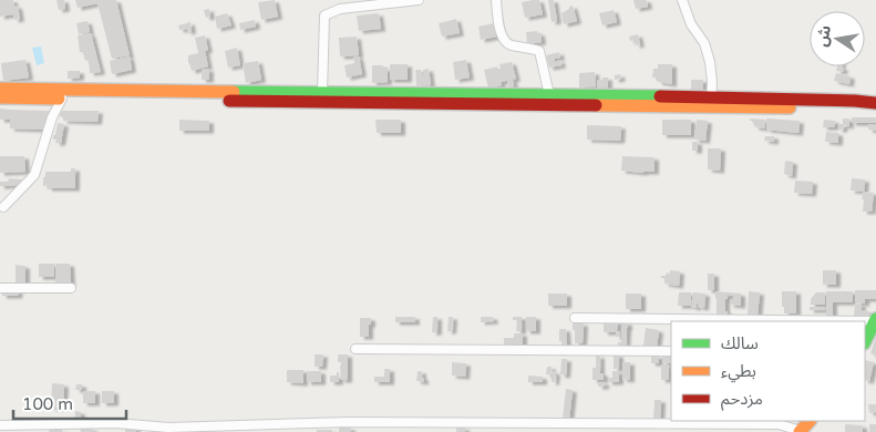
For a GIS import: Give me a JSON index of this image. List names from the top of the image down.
{
  "legend": ["سالك", "بطيء", "مزدحم"],
  "scale_bar": "100 m",
  "north": "left"
}
